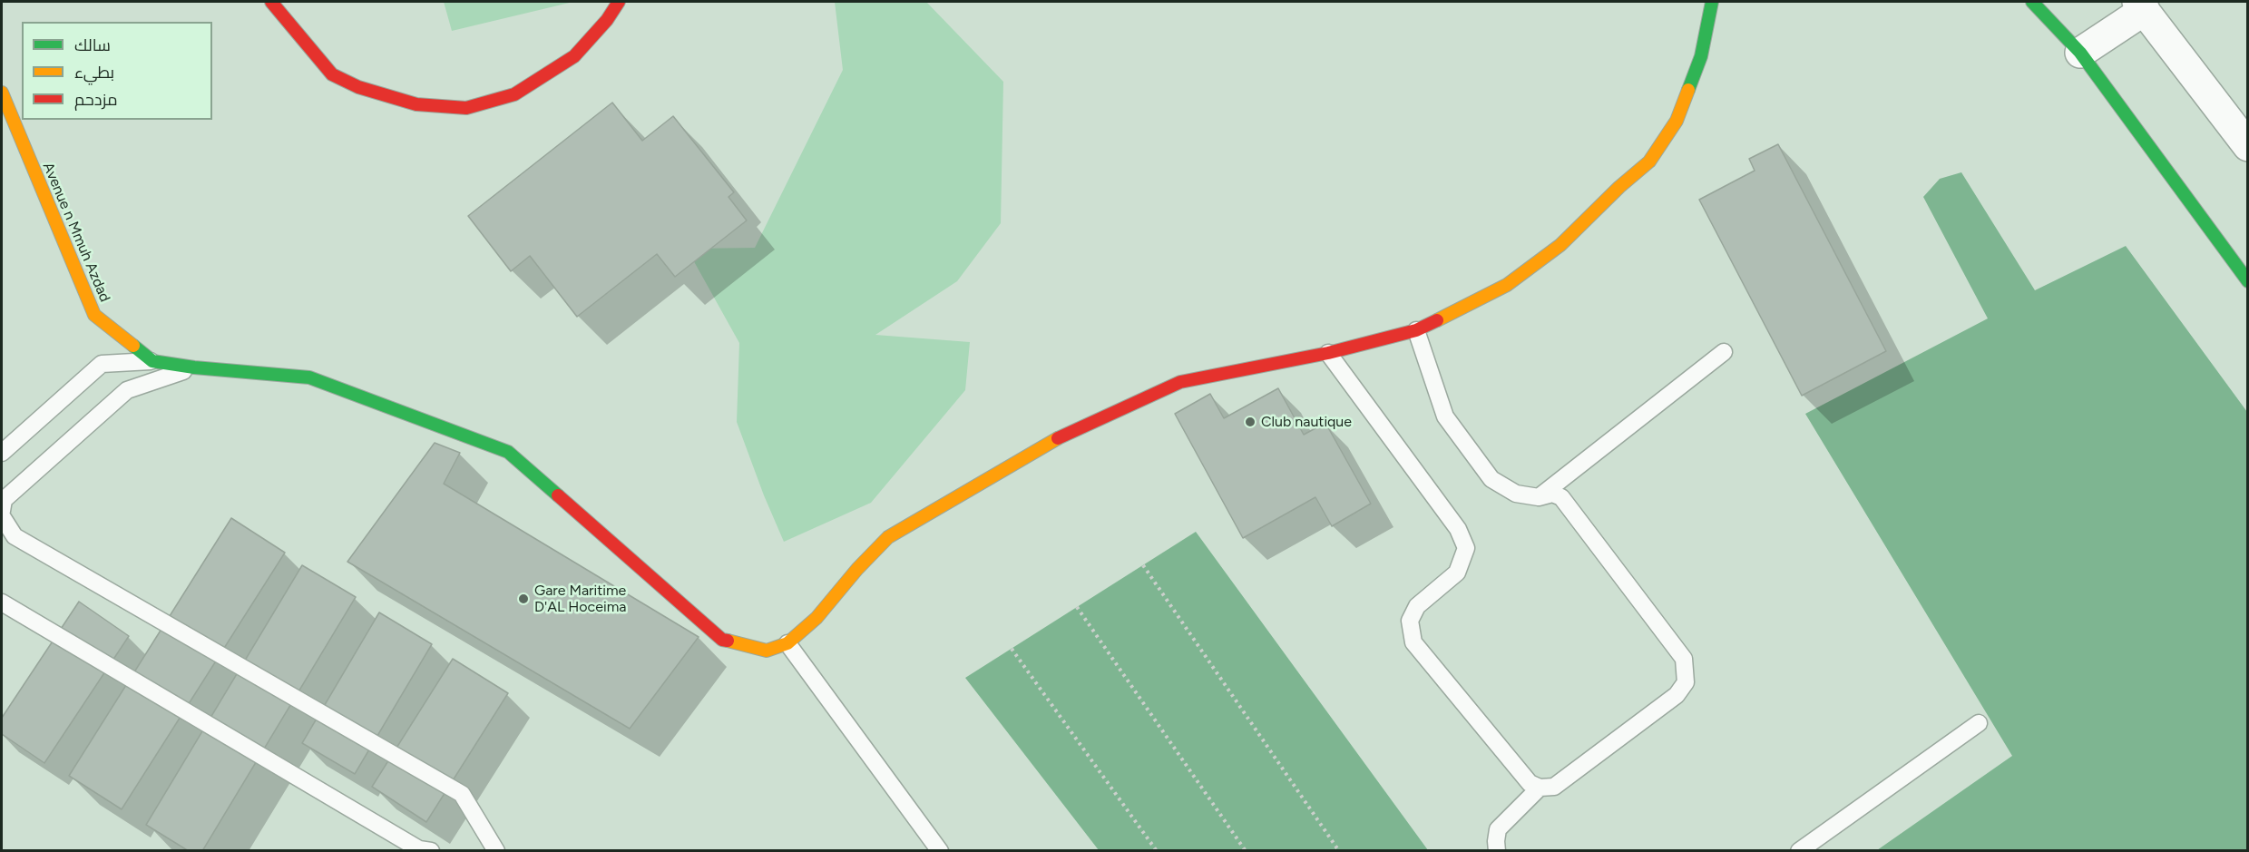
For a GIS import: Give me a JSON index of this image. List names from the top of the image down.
{
  "streets": {
    "street": ["Avenue n Mmuh Azdad"]
  },
  "places": ["Club nautique", "Gare Maritime D'AL Hoceima"],
  "legend": ["سالك", "بطيء", "مزدحم"]
}
